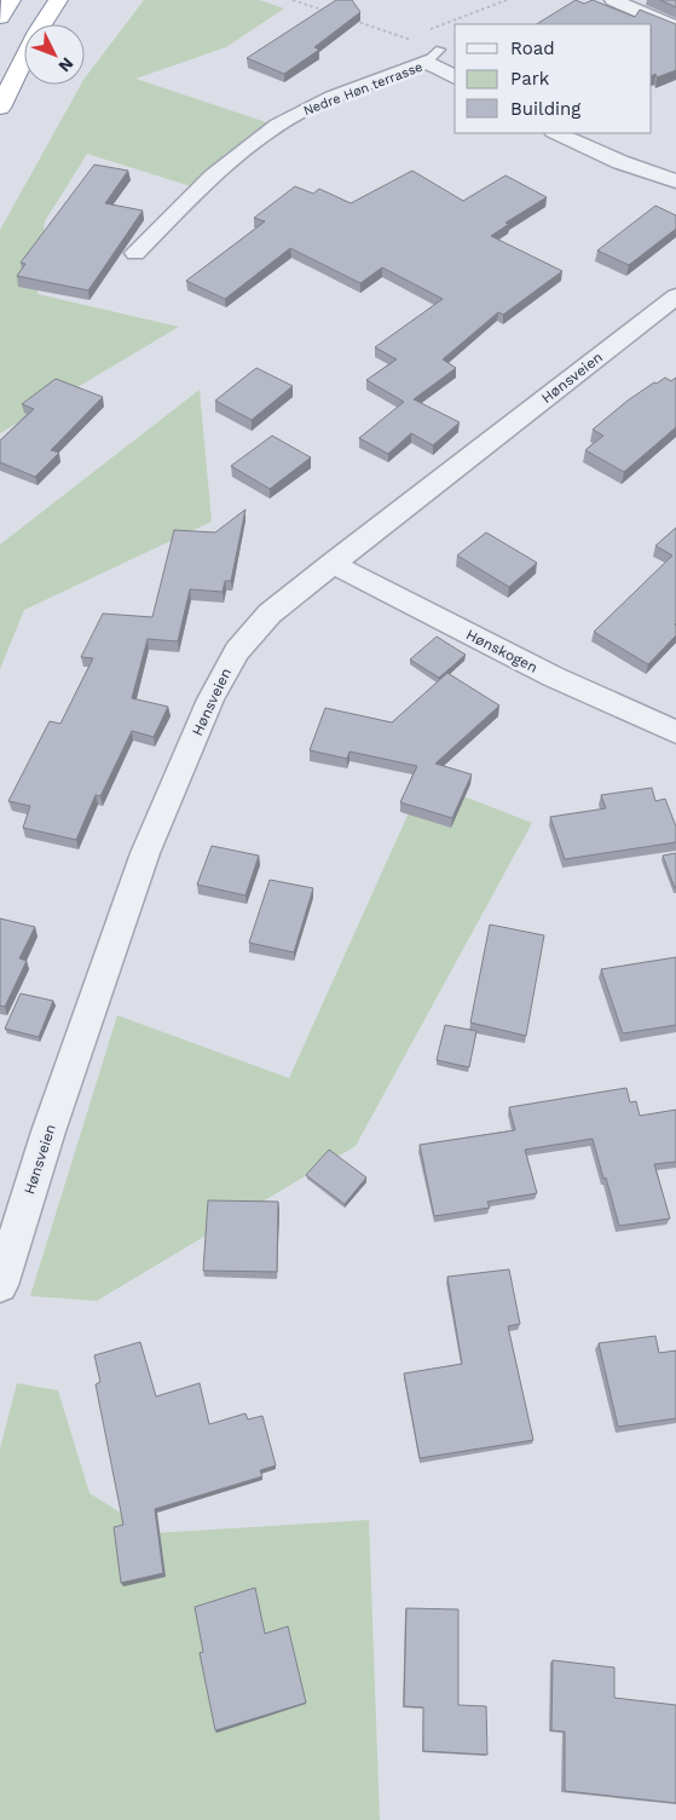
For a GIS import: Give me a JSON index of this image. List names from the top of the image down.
{
  "streets": {
    "street": ["Nedre Høn terrasse", "Hønsveien", "Hønskogen"]
  },
  "crossings": [
    ["Hønsveien", "Hønskogen"]
  ],
  "legend": ["Road", "Park", "Building"],
  "north": "bottom right"
}
